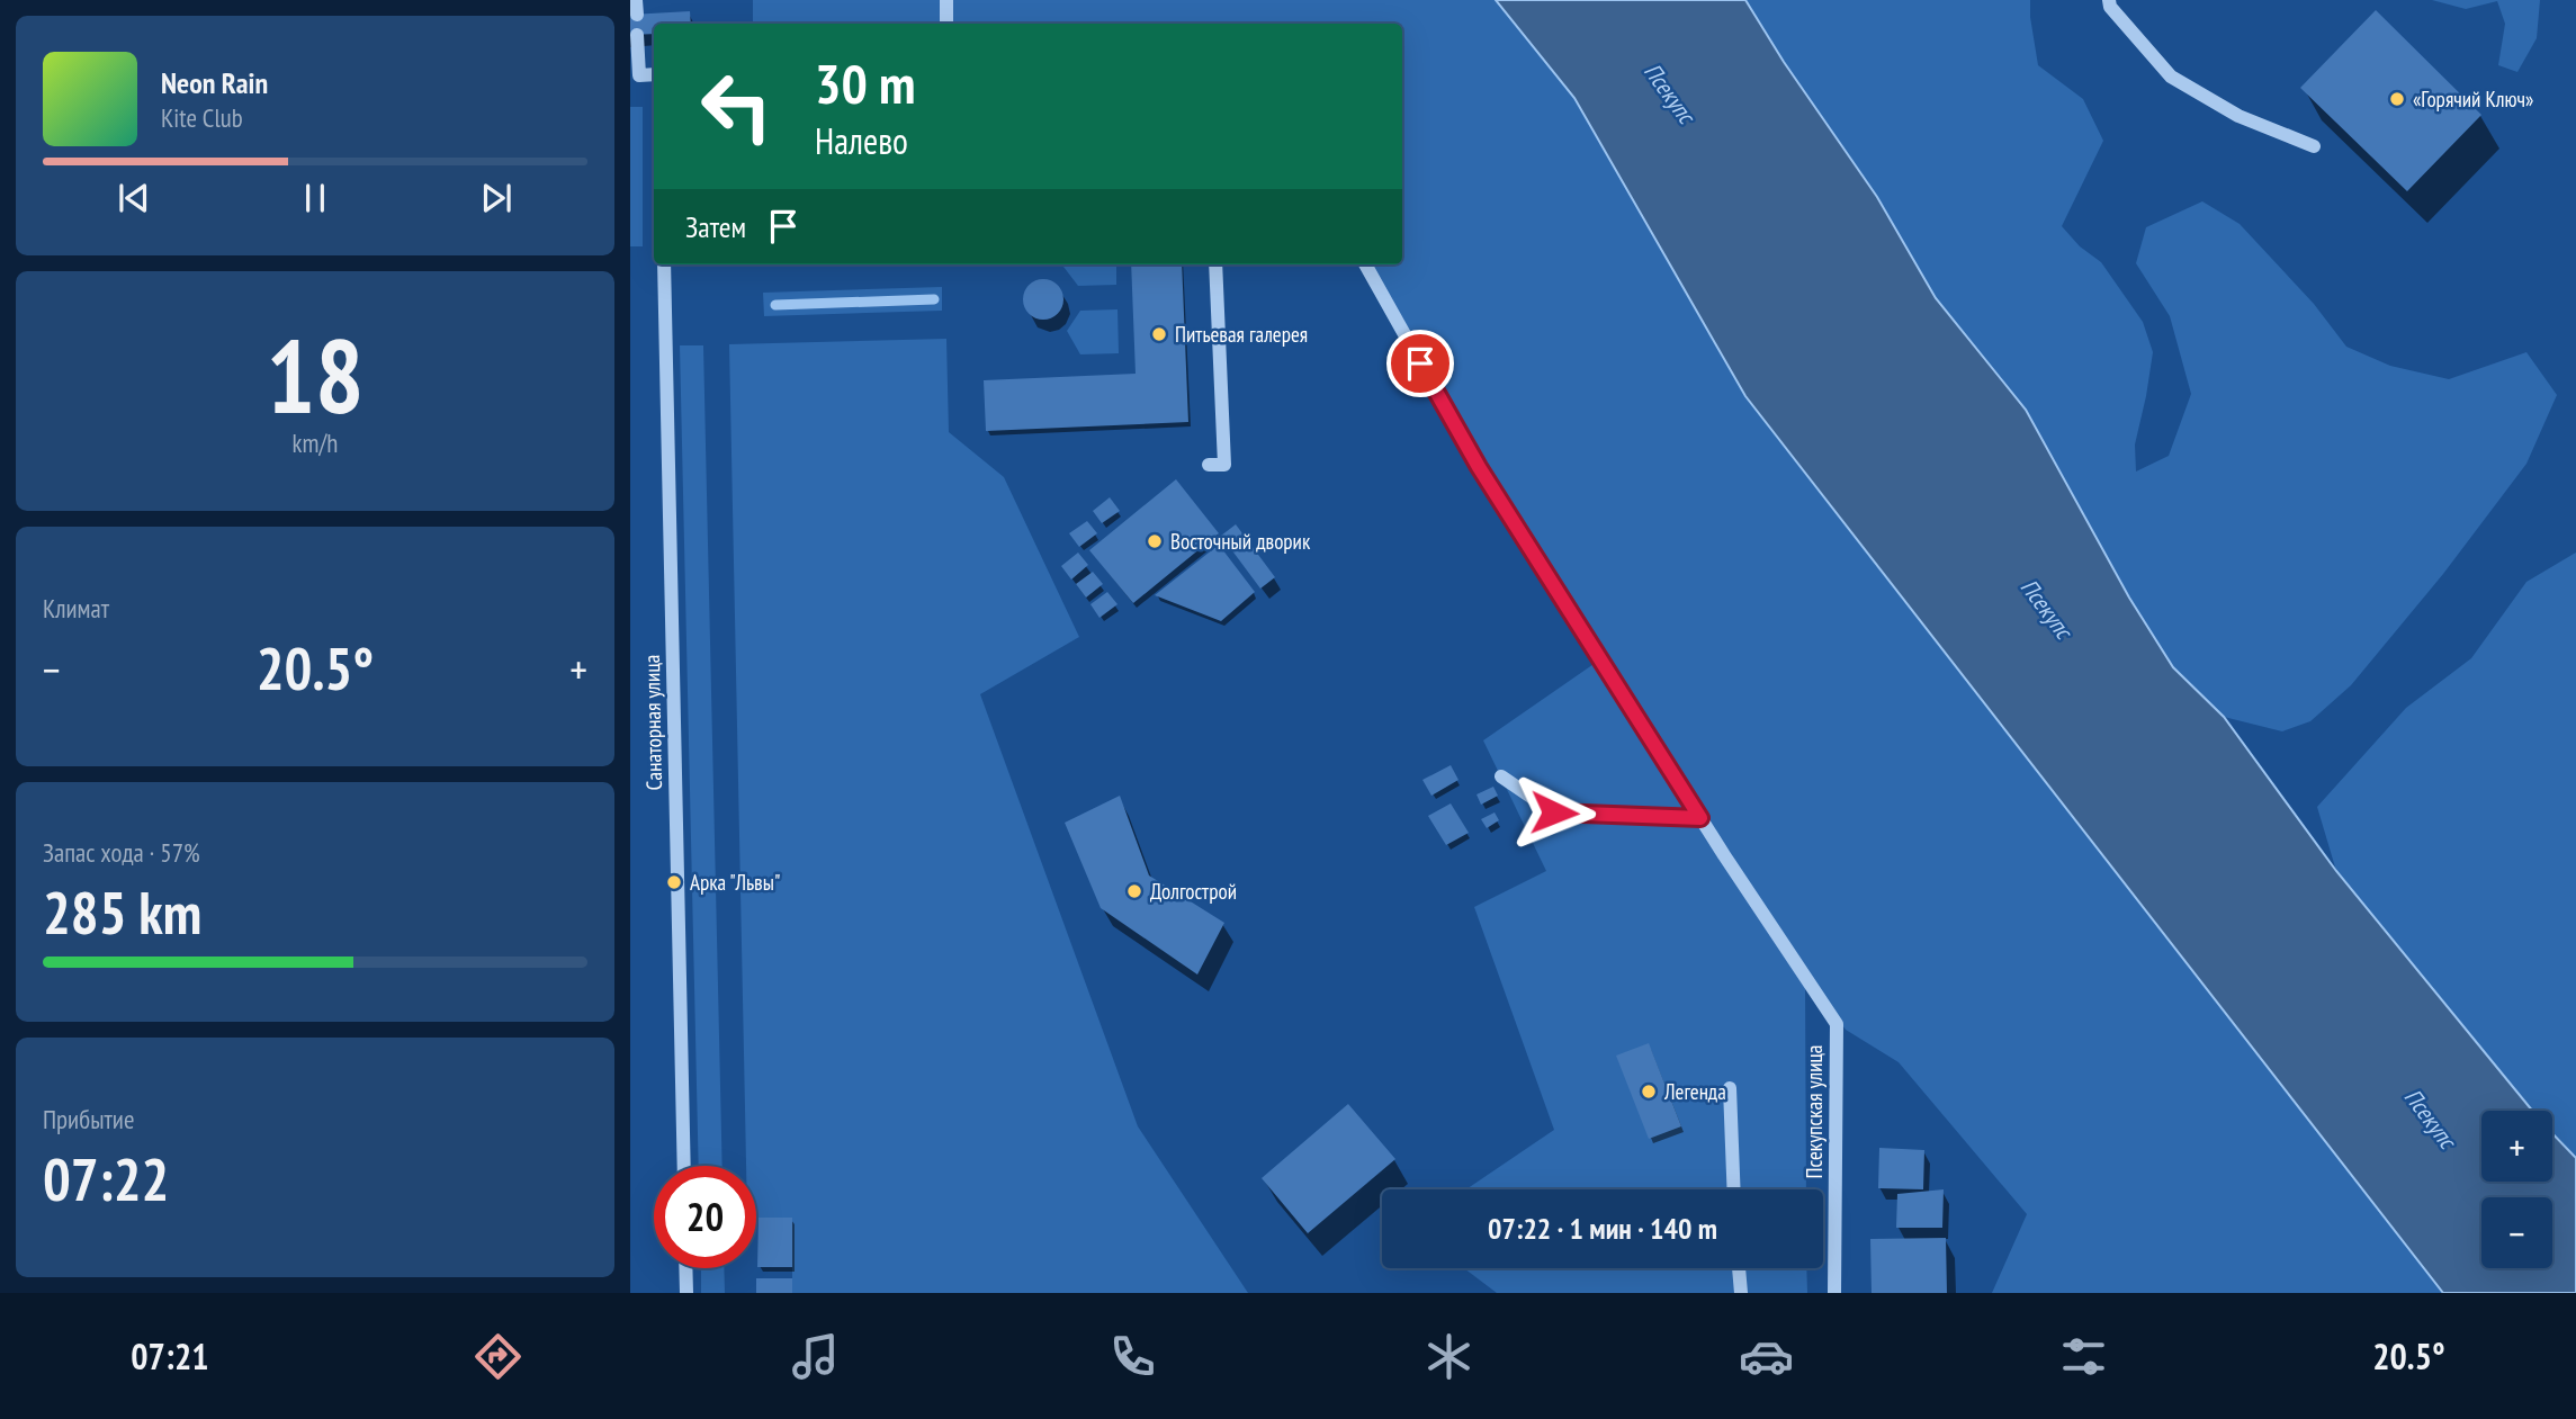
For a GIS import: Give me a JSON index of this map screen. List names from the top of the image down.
{
  "streets": {
    "street": ["Санаторная улица", "Псекупская улица"]
  },
  "water": ["Псекупс"],
  "places": [
    "«Горячий Ключ»",
    "Питьевая галерея",
    "Восточный дворик",
    "Арка \"Львы\"",
    "Долгострой",
    "Легенда"
  ],
  "page": {
    "turn": ["30 m", "Налево"],
    "song": ["Neon Rain", "Kite Club"],
    "then": "Затем",
    "tile": [
      ["18", "km/h"],
      "Климат",
      ["Запас хода · 57%", "285 km"],
      ["Прибытие", "07:22"]
    ],
    "heat": ["−", "20.5°", "+"],
    "map_buttons": ["+", "−"],
    "limit": "20",
    "trip": "07:22 · 1 мин · 140 m",
    "tabs": ["07:21", "20.5°"]
  }
}
